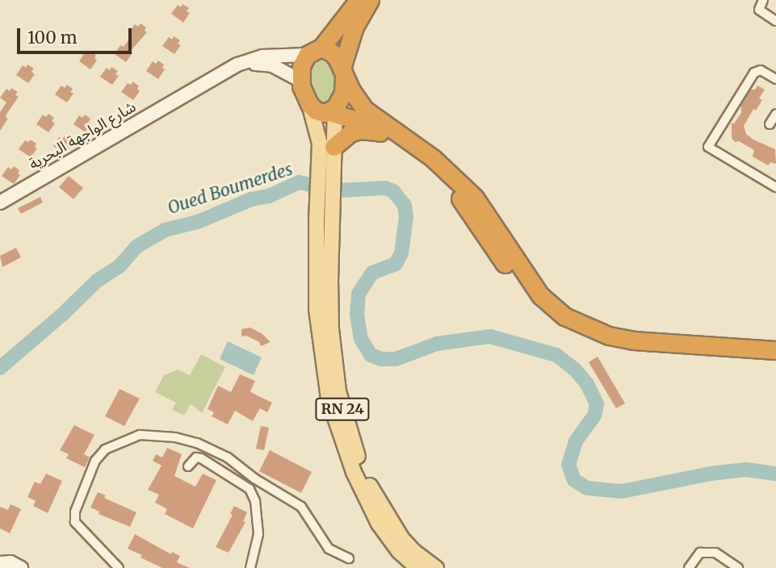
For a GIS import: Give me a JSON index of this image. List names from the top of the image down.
{
  "streets": {
    "main road": ["شارع الواجهة البحرية", "RN 24"]
  },
  "crossings": [
    ["شارع الواجهة البحرية", "RN 24"]
  ],
  "water": ["Oued Boumerdes"],
  "scale_bar": "100 m"
}
